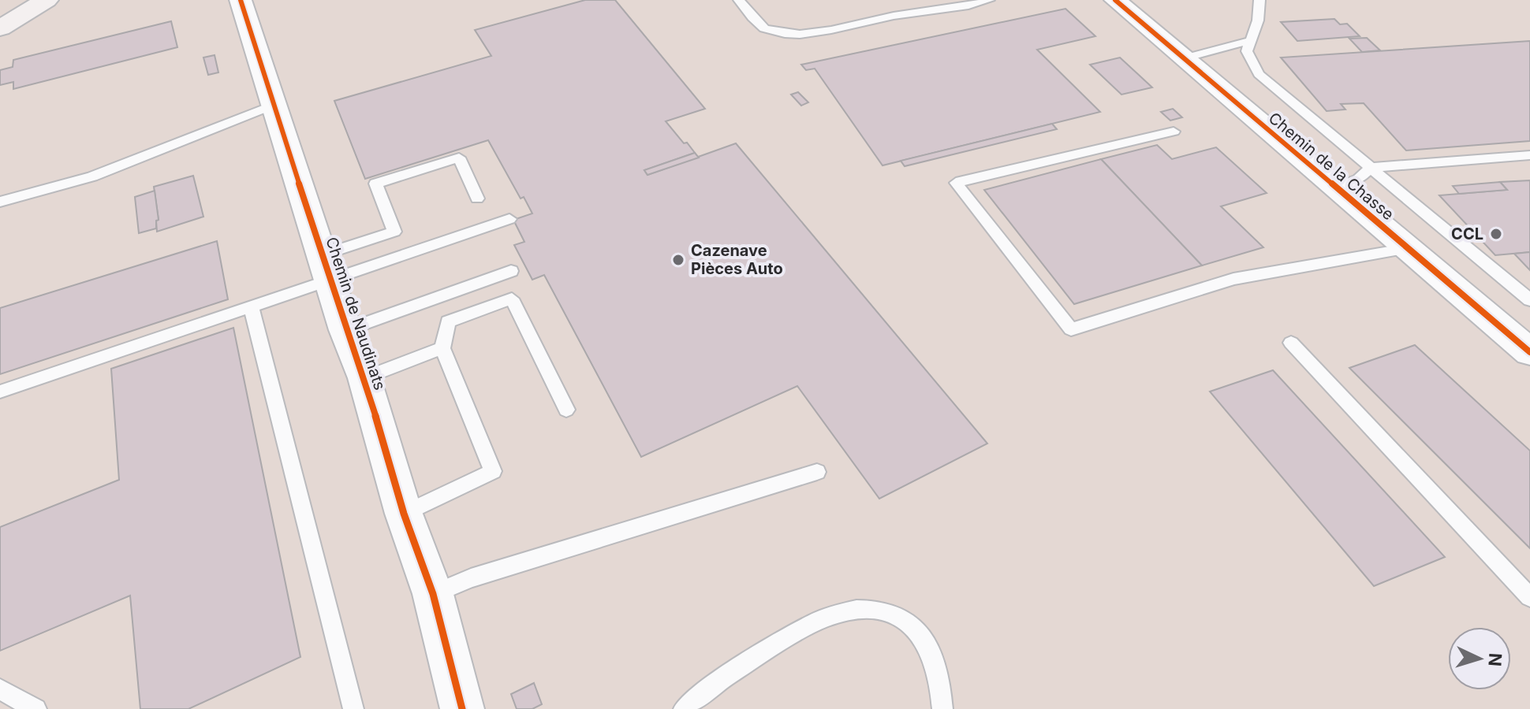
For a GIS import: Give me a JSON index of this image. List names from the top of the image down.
{
  "streets": {
    "street": ["Chemin de la Chasse", "Chemin de Naudinats"]
  },
  "places": ["CCL", "Cazenave Pièces Auto"],
  "north": "right"
}
